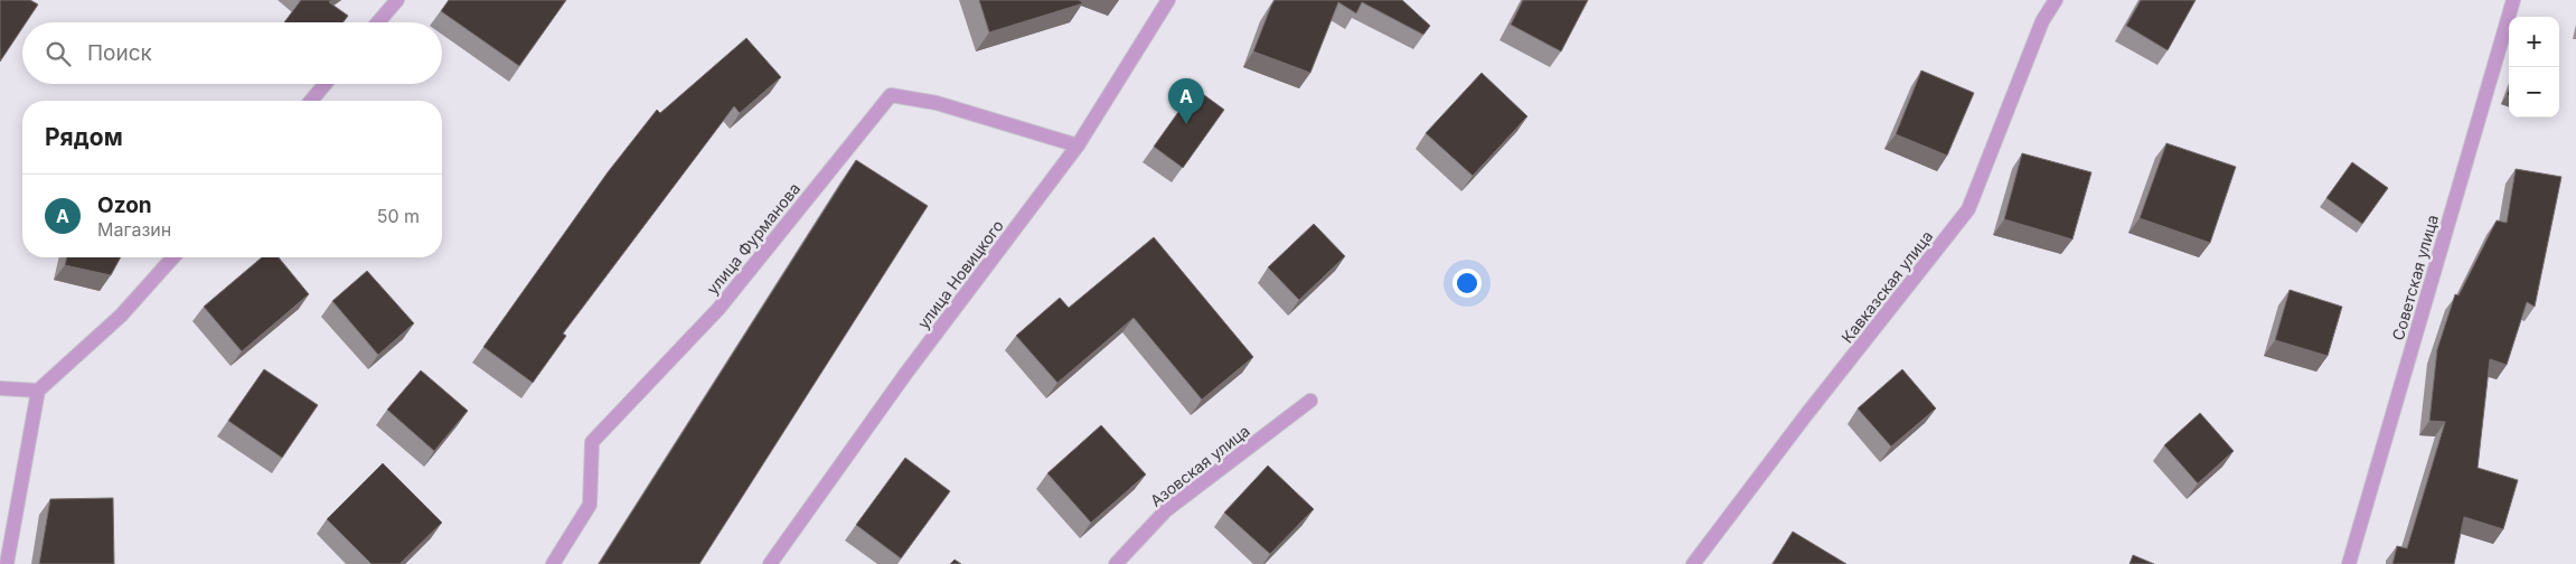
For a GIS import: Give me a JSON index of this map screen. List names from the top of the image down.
{
  "streets": {
    "street": [
      "улица Фурманова",
      "улица Новицкого",
      "Советская улица",
      "Кавказская улица",
      "Азовская улица"
    ]
  },
  "crossings": [
    ["улица Фурманова", "улица Новицкого"]
  ],
  "page": {
    "map_buttons": ["+", "−"],
    "search": "Поиск",
    "pins": "A",
    "heading": "Рядом",
    "list": [
      {
        "mark": "A",
        "name": "Ozon",
        "note": "Магазин",
        "value": "50 m"
      }
    ]
  }
}
